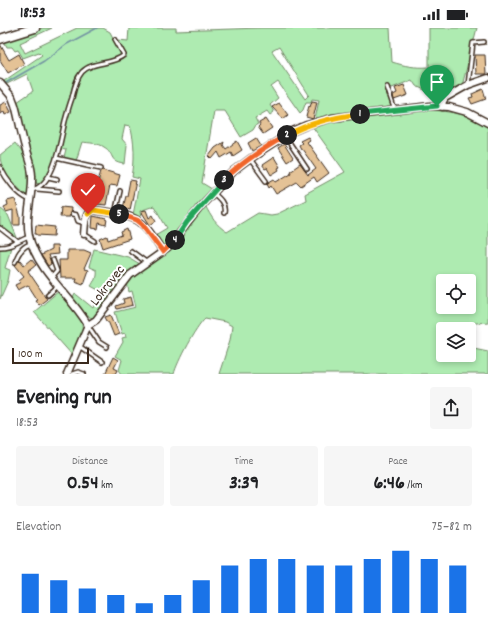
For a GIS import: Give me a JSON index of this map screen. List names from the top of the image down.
{
  "streets": {
    "street": ["Lokrovec"]
  },
  "scale_bar": "100 m",
  "page": {
    "status": "18:53",
    "pins": [
      "1",
      "2",
      "3",
      "5",
      "4"
    ],
    "scale": "100 m",
    "heading": ["Evening run", "18:53"],
    "stats": [
      ["Distance", "0.54 km"],
      ["Time", "3:39"],
      ["Pace", "6:46 /km"]
    ],
    "chart": ["Elevation", "75–82 m"]
  }
}
